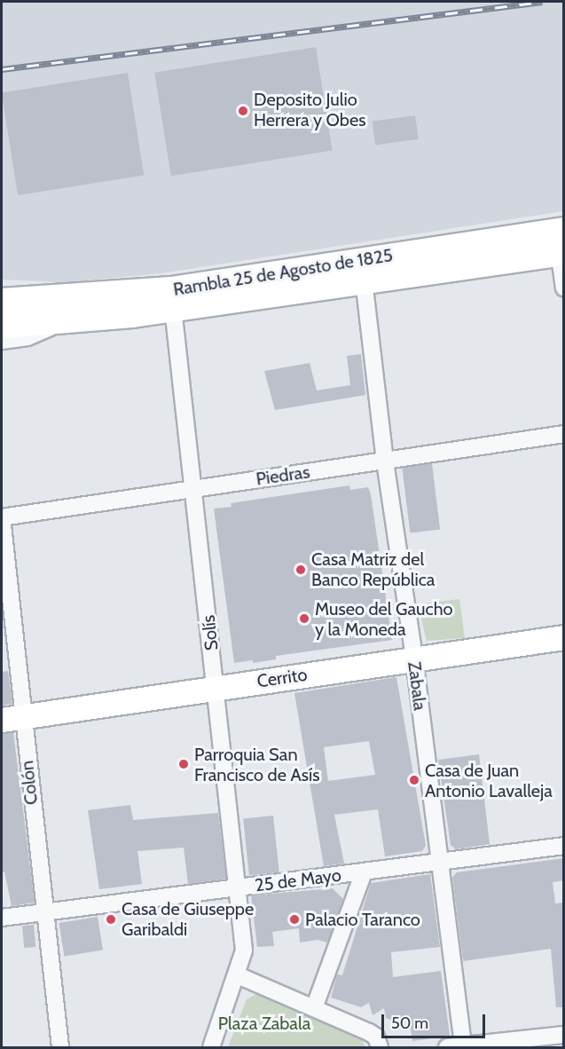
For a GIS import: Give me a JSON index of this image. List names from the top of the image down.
{
  "streets": {
    "main road": ["Rambla 25 de Agosto de 1825"],
    "street": [
      "Piedras",
      "Solís",
      "Cerrito",
      "Zabala",
      "Colón",
      "25 de Mayo"
    ]
  },
  "crossings": [
    ["Rambla 25 de Agosto de 1825", "Solís"],
    ["Rambla 25 de Agosto de 1825", "Zabala"],
    ["Piedras", "Solís"],
    ["Piedras", "Zabala"],
    ["Piedras", "Colón"],
    ["Solís", "Cerrito"],
    ["Solís", "25 de Mayo"],
    ["Cerrito", "Zabala"],
    ["Cerrito", "Colón"],
    ["Zabala", "25 de Mayo"],
    ["Colón", "25 de Mayo"]
  ],
  "parks": ["Plaza Zabala"],
  "places": [
    "Deposito Julio Herrera y Obes",
    "Casa Matriz del Banco República",
    "Museo del Gaucho y la Moneda",
    "Parroquia San Francisco de Asís",
    "Casa de Juan Antonio Lavalleja",
    "Casa de Giuseppe Garibaldi",
    "Palacio Taranco"
  ],
  "scale_bar": "50 m"
}
